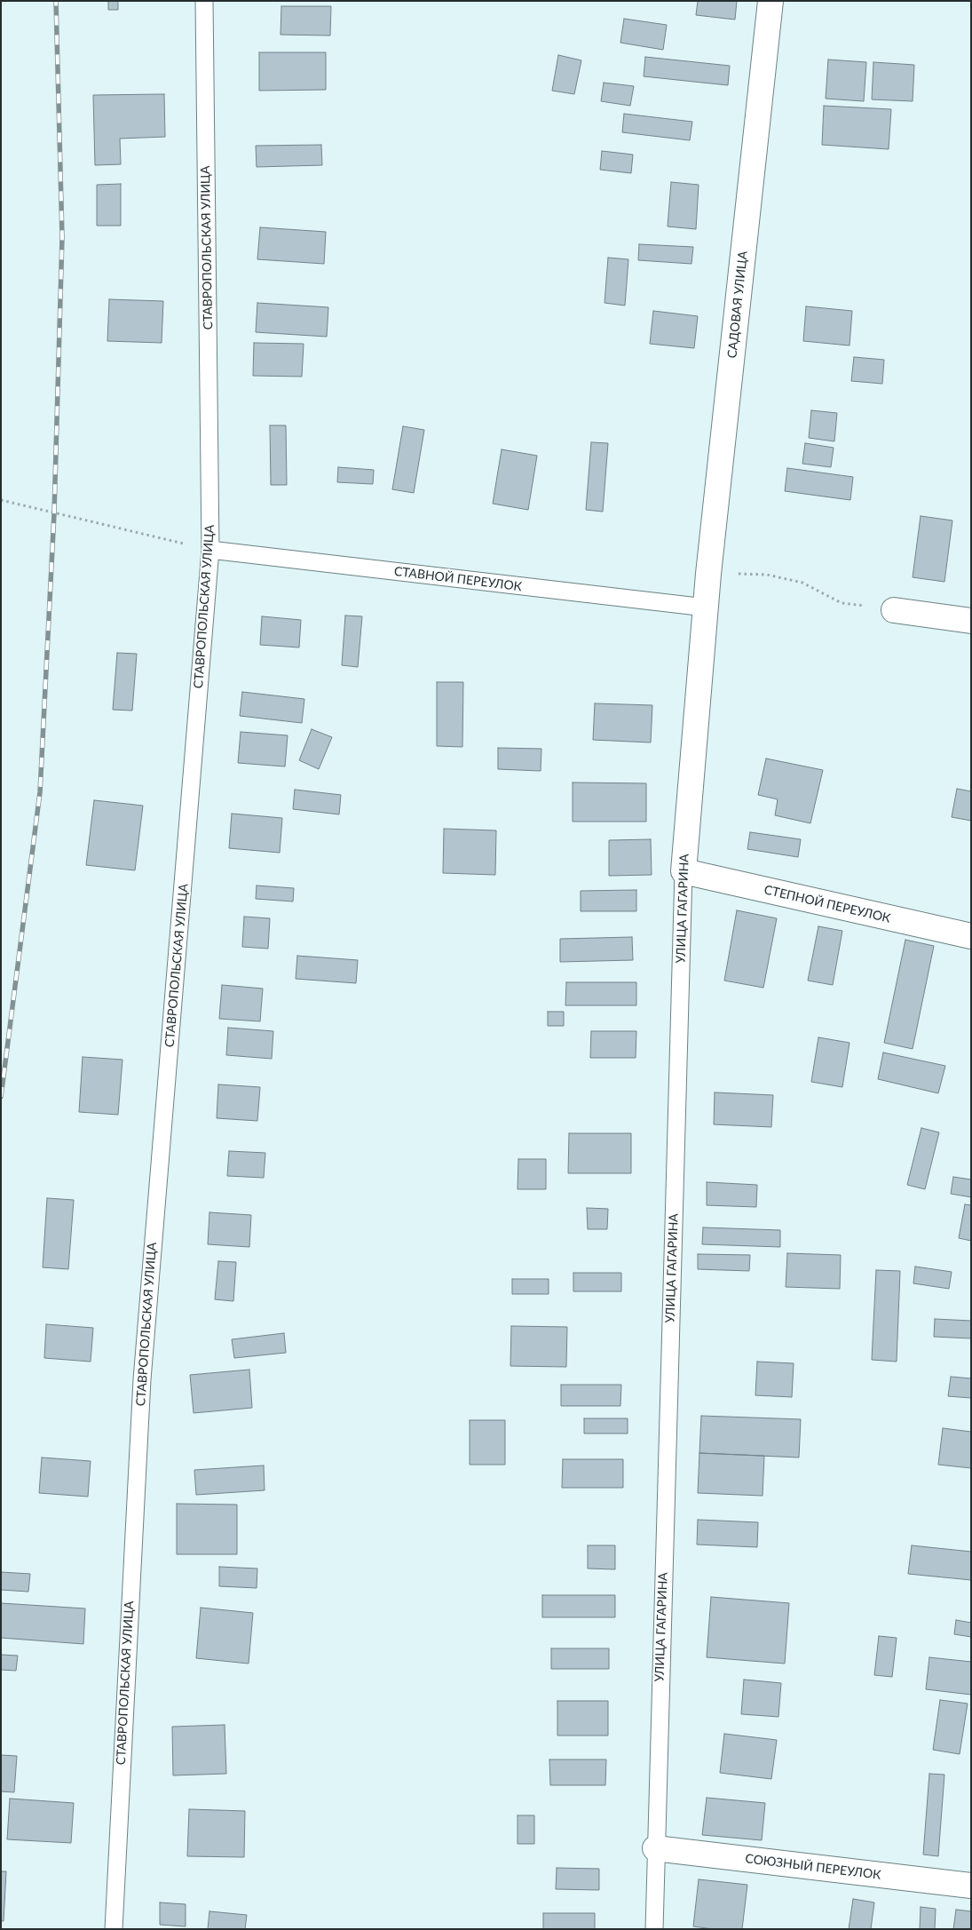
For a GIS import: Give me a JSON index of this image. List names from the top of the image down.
{
  "streets": {
    "street": [
      "САДОВАЯ УЛИЦА",
      "СТЕПНОЙ ПЕРЕУЛОК",
      "УЛИЦА ГАГАРИНА",
      "СОЮЗНЫЙ ПЕРЕУЛОК"
    ],
    "lane": ["СТАВРОПОЛЬСКАЯ УЛИЦА", "СТАВНОЙ ПЕРЕУЛОК"]
  },
  "crossings": [
    ["СТАВРОПОЛЬСКАЯ УЛИЦА", "СТАВНОЙ ПЕРЕУЛОК"],
    ["САДОВАЯ УЛИЦА", "СТАВНОЙ ПЕРЕУЛОК"],
    ["САДОВАЯ УЛИЦА", "УЛИЦА ГАГАРИНА"],
    ["СТАВНОЙ ПЕРЕУЛОК", "УЛИЦА ГАГАРИНА"],
    ["СТЕПНОЙ ПЕРЕУЛОК", "УЛИЦА ГАГАРИНА"],
    ["УЛИЦА ГАГАРИНА", "СОЮЗНЫЙ ПЕРЕУЛОК"]
  ]
}
